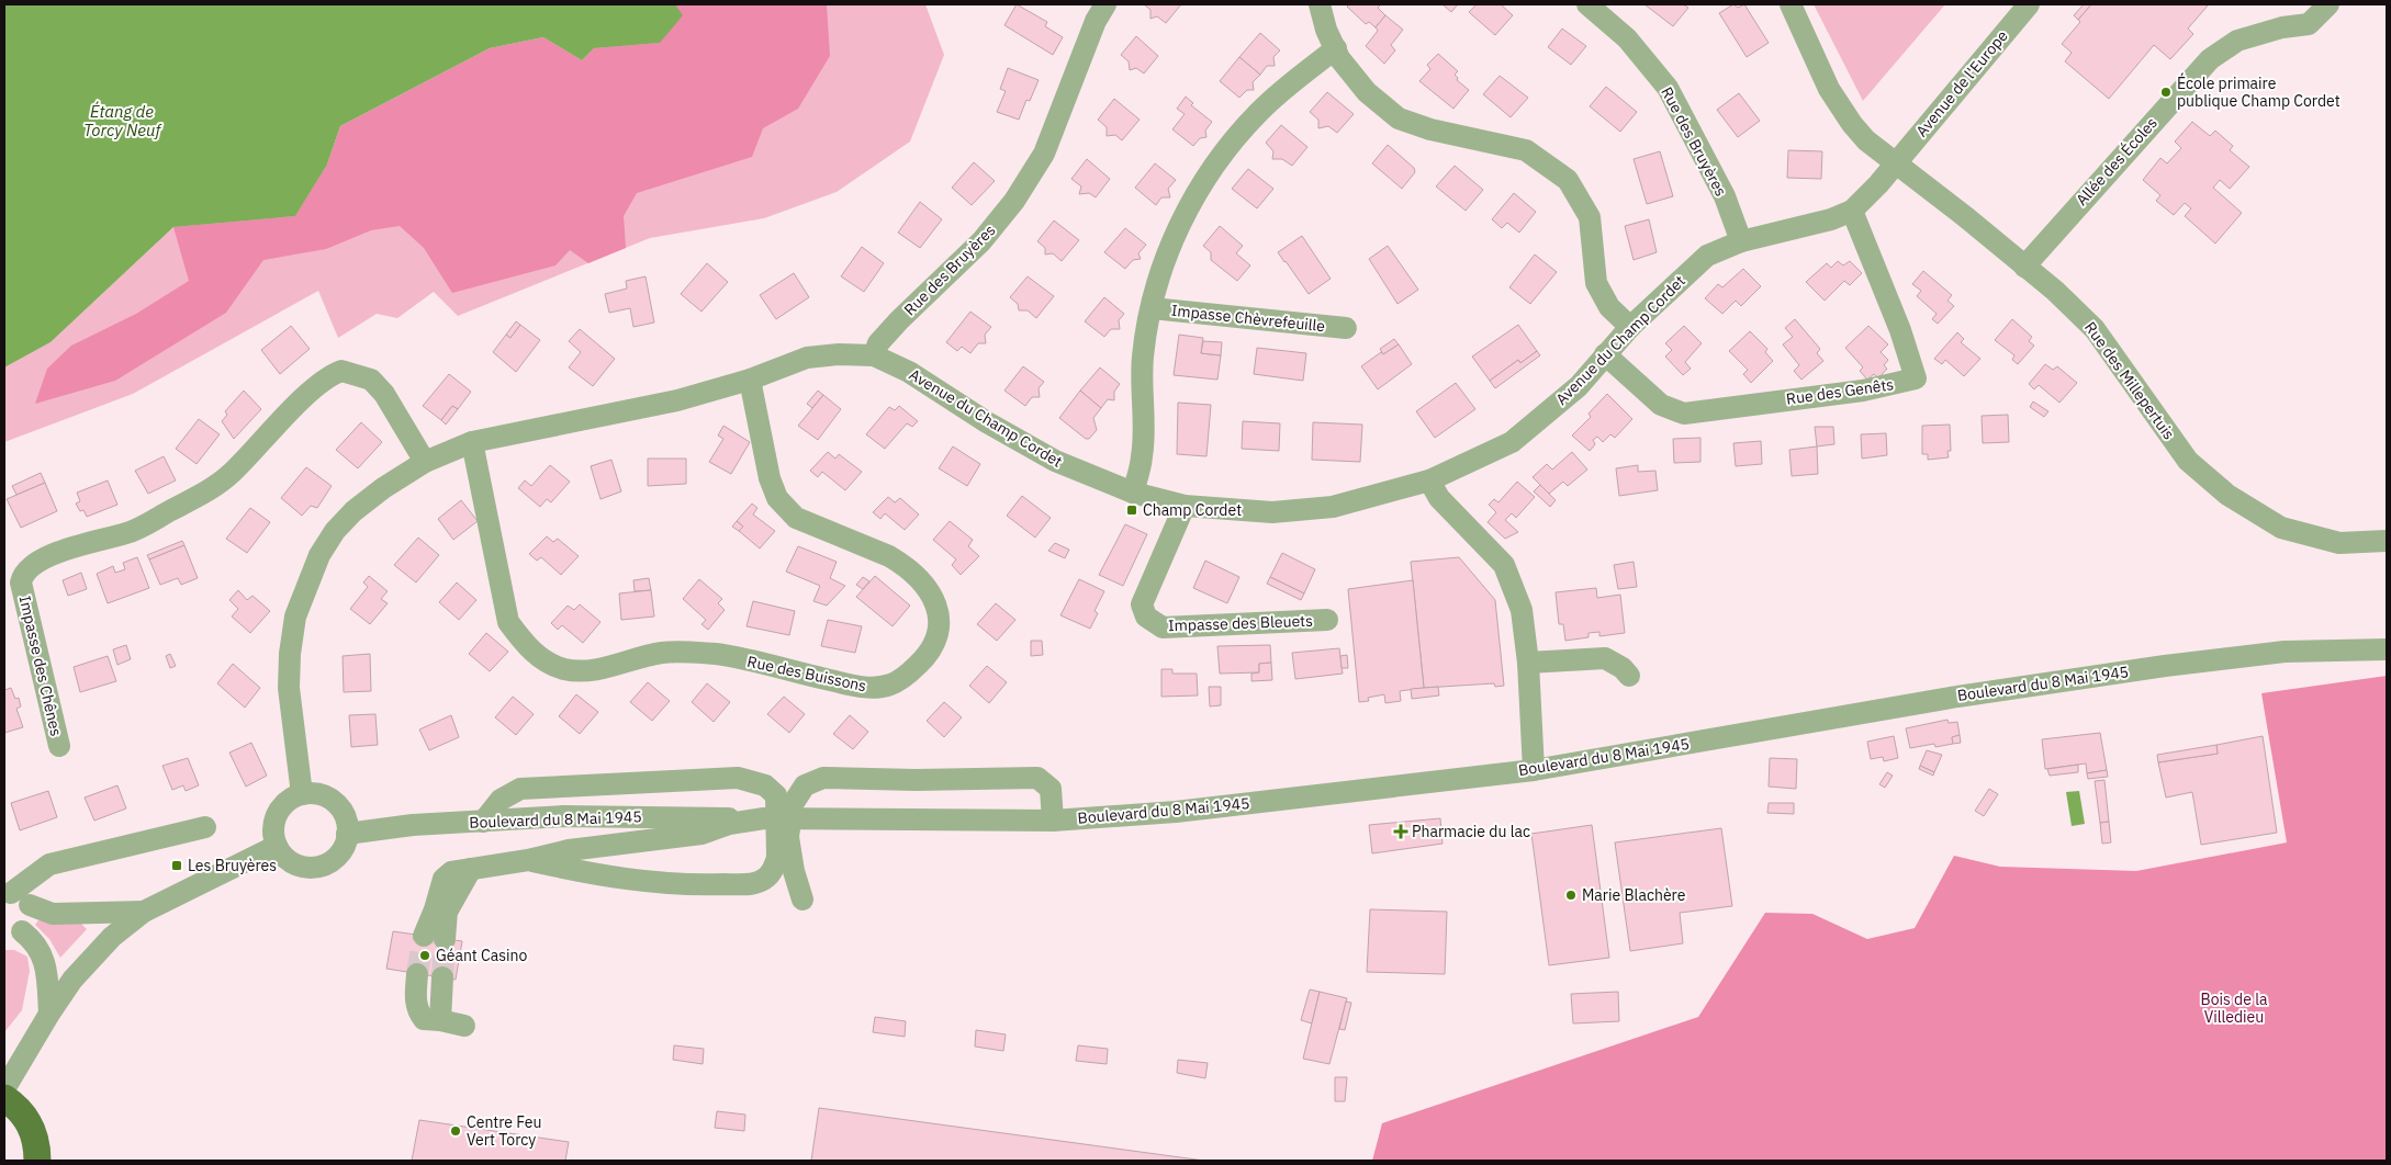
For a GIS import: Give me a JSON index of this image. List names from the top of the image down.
{
  "streets": {
    "street": [
      "Avenue de l'Europe",
      "Rue des Bruyères",
      "Allée des Écoles",
      "Impasse Chèvrefeuille",
      "Avenue du Champ Cordet",
      "Rue des Millepertuis",
      "Rue des Genêts",
      "Impasse des Bleuets",
      "Impasse des Chênes",
      "Rue des Buissons",
      "Boulevard du 8 Mai 1945"
    ]
  },
  "crossings": [
    ["Avenue de l'Europe", "Avenue du Champ Cordet"],
    ["Avenue de l'Europe", "Rue des Millepertuis"],
    ["Rue des Bruyères", "Avenue du Champ Cordet"],
    ["Allée des Écoles", "Rue des Millepertuis"],
    ["Avenue du Champ Cordet", "Rue des Millepertuis"],
    ["Avenue du Champ Cordet", "Rue des Genêts"],
    ["Avenue du Champ Cordet", "Impasse des Bleuets"],
    ["Avenue du Champ Cordet", "Impasse des Chênes"],
    ["Avenue du Champ Cordet", "Rue des Buissons"],
    ["Avenue du Champ Cordet", "Boulevard du 8 Mai 1945"]
  ],
  "water": ["Étang de Torcy Neuf"],
  "parks": ["Bois de la Villedieu"],
  "places": {
    "other": [
      "École primaire publique Champ Cordet",
      "Marie Blachère",
      "Géant Casino",
      "Centre Feu Vert Torcy"
    ],
    "transit": ["Champ Cordet", "Les Bruyères"],
    "health": ["Pharmacie du lac"]
  }
}
